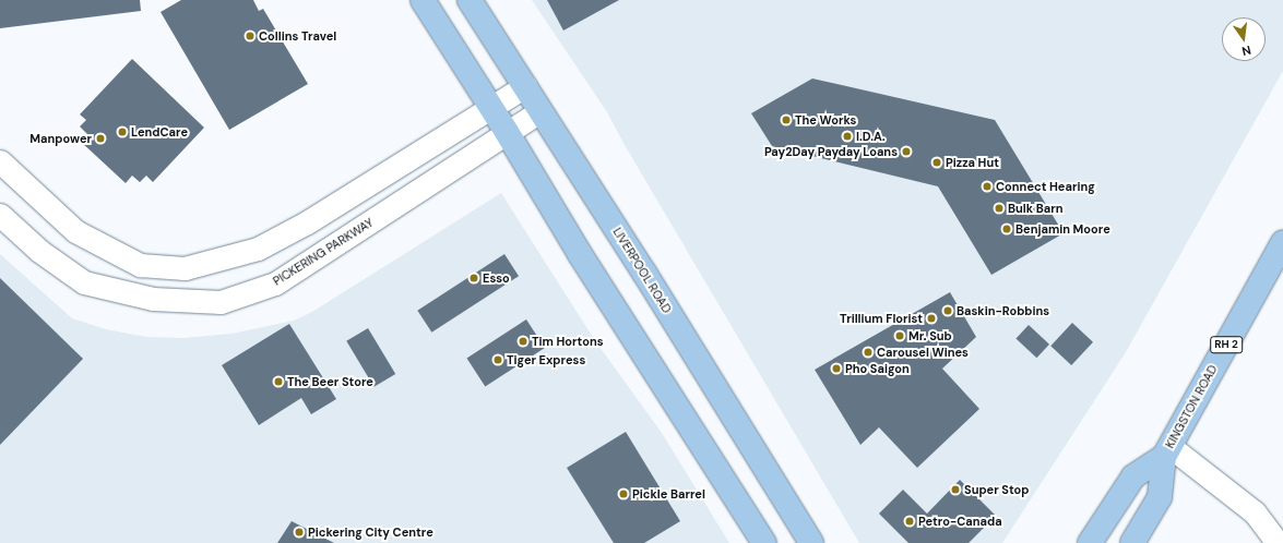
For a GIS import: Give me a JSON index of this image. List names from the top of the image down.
{
  "streets": {
    "main road": ["LIVERPOOL ROAD", "RH 2", "KINGSTON ROAD"],
    "street": ["PICKERING PARKWAY"]
  },
  "crossings": [
    ["PICKERING PARKWAY", "LIVERPOOL ROAD"]
  ],
  "places": [
    "Collins Travel",
    "The Works",
    "LendCare",
    "I.D.A.",
    "Manpower",
    "Pay2Day Payday Loans",
    "Pizza Hut",
    "Connect Hearing",
    "Bulk Barn",
    "Benjamin Moore",
    "Esso",
    "Baskin-Robbins",
    "Trillium Florist",
    "Mr. Sub",
    "Tim Hortons",
    "Carousel Wines",
    "Tiger Express",
    "Pho Saigon",
    "The Beer Store",
    "Super Stop",
    "Pickle Barrel",
    "Petro-Canada",
    "Pickering City Centre"
  ],
  "north": "bottom"
}
